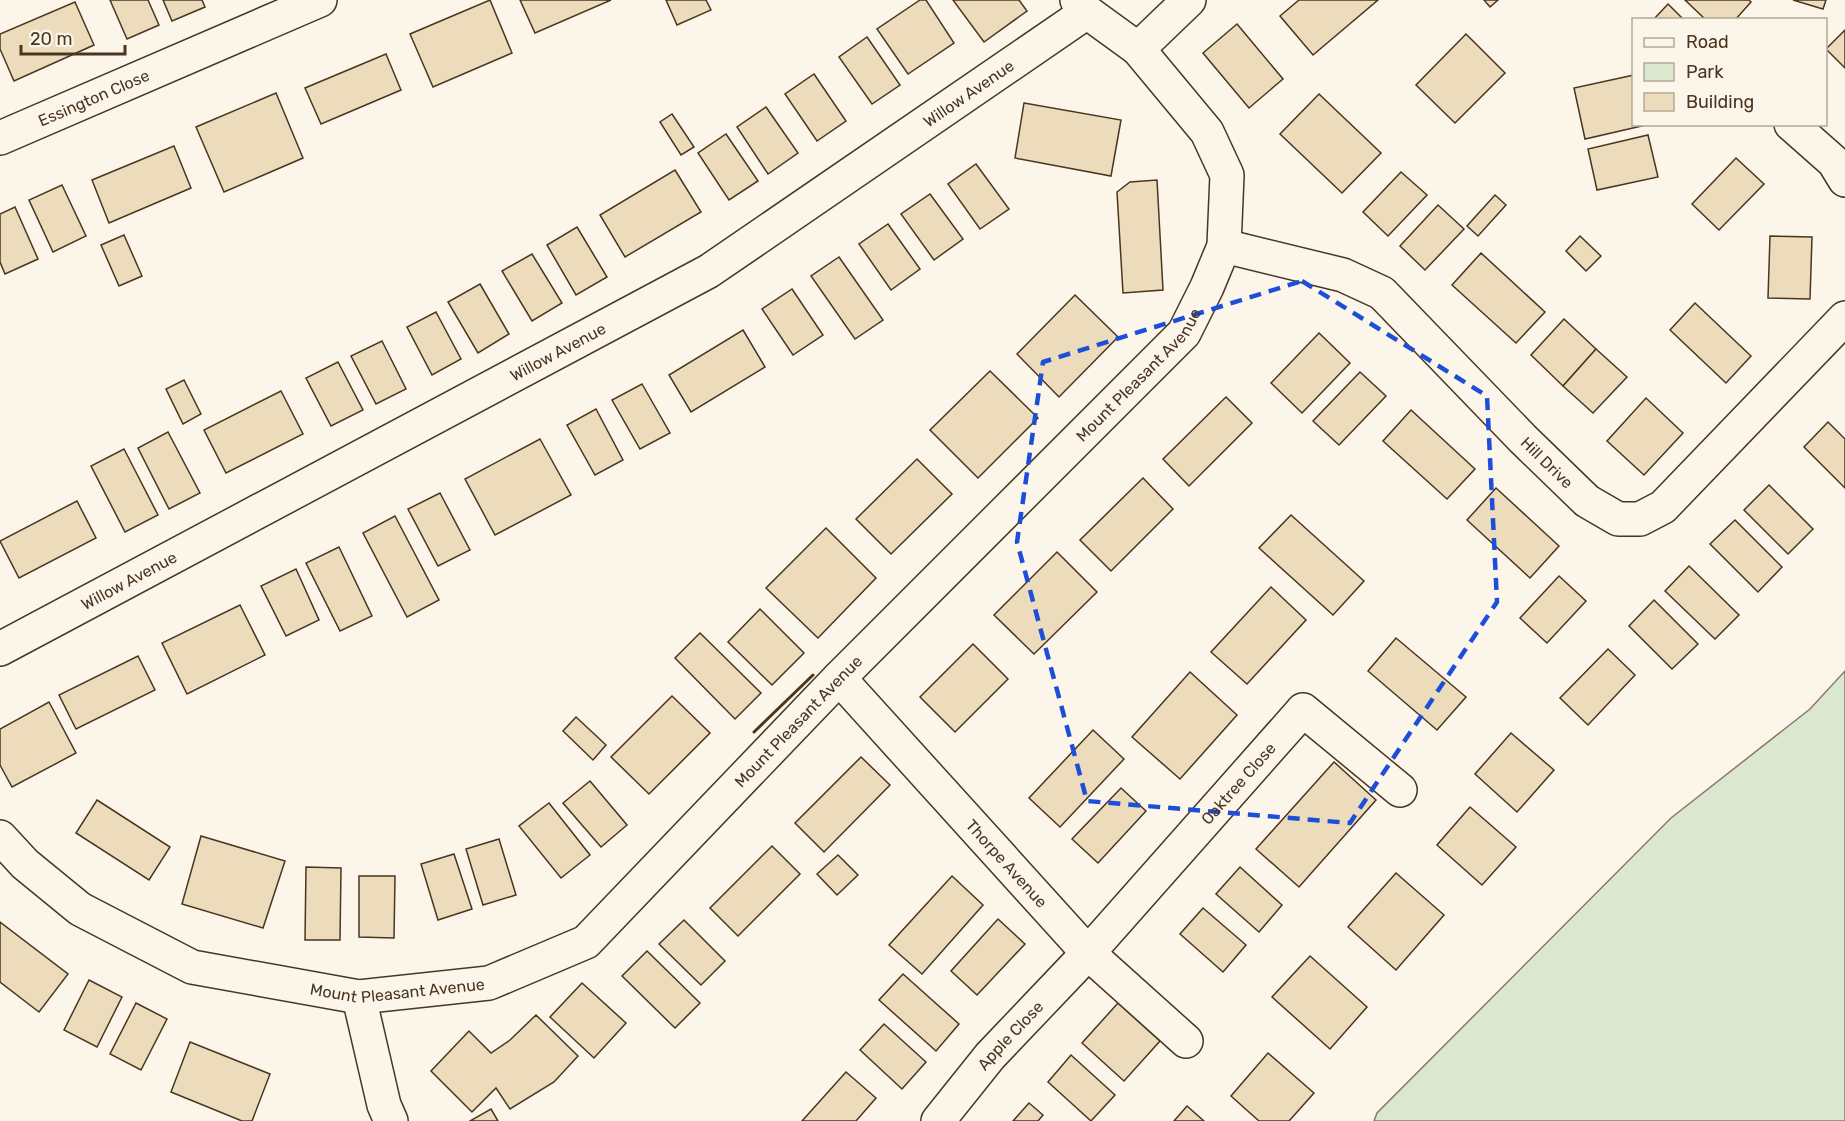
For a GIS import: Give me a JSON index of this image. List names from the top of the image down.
{
  "streets": {
    "street": [
      "Willow Avenue",
      "Essington Close",
      "Mount Pleasant Avenue",
      "Hill Drive",
      "Oaktree Close",
      "Thorpe Avenue",
      "Apple Close"
    ]
  },
  "crossings": [
    ["Willow Avenue", "Mount Pleasant Avenue"],
    ["Mount Pleasant Avenue", "Hill Drive"],
    ["Mount Pleasant Avenue", "Thorpe Avenue"],
    ["Oaktree Close", "Thorpe Avenue"],
    ["Oaktree Close", "Apple Close"],
    ["Thorpe Avenue", "Apple Close"]
  ],
  "legend": ["Road", "Park", "Building"],
  "scale_bar": "20 m"
}
